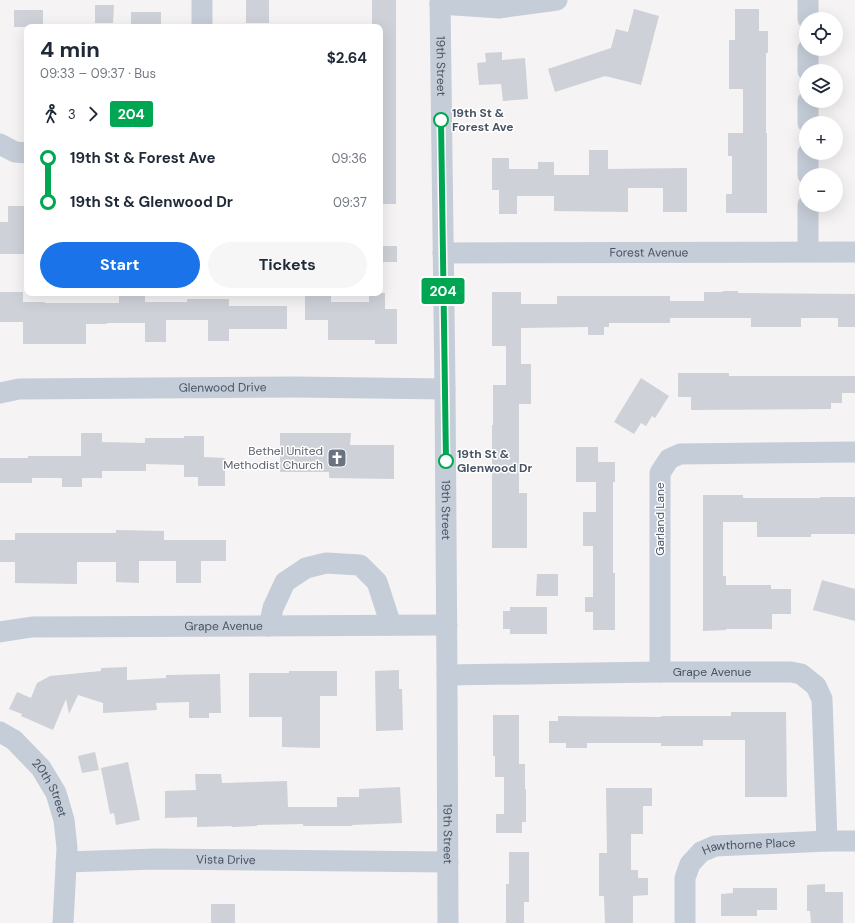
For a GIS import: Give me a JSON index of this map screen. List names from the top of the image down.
{
  "streets": {
    "street": [
      "19th Street",
      "Forest Avenue",
      "Glenwood Drive",
      "Garland Lane",
      "Grape Avenue",
      "20th Street",
      "Hawthorne Place",
      "Vista Drive"
    ]
  },
  "crossings": [
    ["19th Street", "Forest Avenue"],
    ["19th Street", "Glenwood Drive"],
    ["19th Street", "Grape Avenue"],
    ["19th Street", "Vista Drive"],
    ["Garland Lane", "Grape Avenue"],
    ["Grape Avenue", "Hawthorne Place"],
    ["20th Street", "Vista Drive"]
  ],
  "places": {
    "other": ["19th St & Forest Ave", "19th St & Glenwood Dr"],
    "church": ["Bethel United Methodist Church"]
  },
  "lines": ["bus line 204"],
  "page": {
    "on_map": "204",
    "map_buttons": ["+", "−"],
    "heading": ["4 min", "09:33 – 09:37 · Bus", "$2.64"],
    "legs": ["3", "204"],
    "list": [
      {
        "name": "19th St & Forest Ave",
        "value": "09:36"
      },
      {
        "name": "19th St & Glenwood Dr",
        "value": "09:37"
      }
    ],
    "buttons": ["Start", "Tickets"]
  }
}
